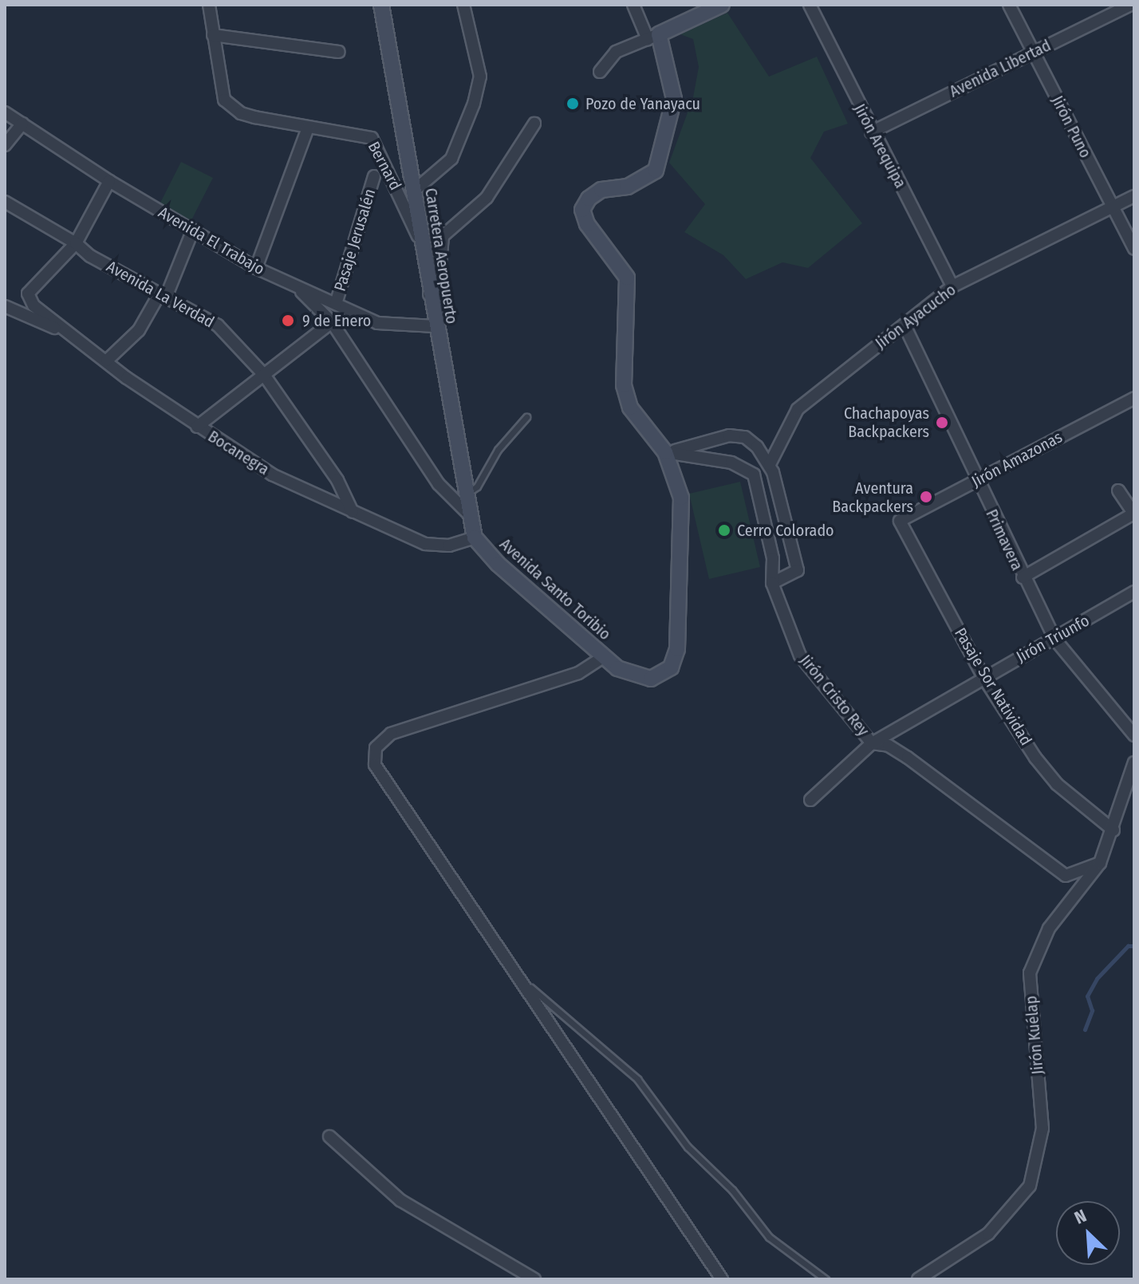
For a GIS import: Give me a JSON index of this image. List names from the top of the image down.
{
  "streets": {
    "main road": ["Carretera Aeropuerto", "Avenida Santo Toribio"],
    "street": [
      "Avenida Libertad",
      "Jirón Puno",
      "Jirón Arequipa",
      "Bernard",
      "Pasaje Jerusalén",
      "Avenida El Trabajo",
      "Avenida La Verdad",
      "Jirón Ayacucho",
      "Bocanegra",
      "Jirón Amazonas",
      "Primavera",
      "Jirón Triunfo",
      "Pasaje Sor Natividad",
      "Jirón Cristo Rey",
      "Jirón Kuélap"
    ]
  },
  "crossings": [
    ["Avenida Libertad", "Jirón Puno"],
    ["Avenida Libertad", "Jirón Arequipa"],
    ["Jirón Puno", "Jirón Ayacucho"],
    ["Jirón Arequipa", "Jirón Ayacucho"],
    ["Bernard", "Carretera Aeropuerto"],
    ["Pasaje Jerusalén", "Avenida El Trabajo"],
    ["Avenida El Trabajo", "Carretera Aeropuerto"],
    ["Avenida El Trabajo", "Avenida Santo Toribio"],
    ["Carretera Aeropuerto", "Avenida Santo Toribio"],
    ["Avenida La Verdad", "Bocanegra"],
    ["Jirón Ayacucho", "Primavera"],
    ["Bocanegra", "Avenida Santo Toribio"],
    ["Jirón Amazonas", "Primavera"],
    ["Jirón Amazonas", "Pasaje Sor Natividad"],
    ["Primavera", "Jirón Triunfo"],
    ["Avenida Santo Toribio", "Jirón Cristo Rey"],
    ["Jirón Triunfo", "Pasaje Sor Natividad"],
    ["Jirón Triunfo", "Jirón Cristo Rey"],
    ["Pasaje Sor Natividad", "Jirón Kuélap"],
    ["Jirón Cristo Rey", "Jirón Kuélap"]
  ],
  "places": [
    "Pozo de Yanayacu",
    "9 de Enero",
    "Chachapoyas Backpackers",
    "Aventura Backpackers",
    "Cerro Colorado"
  ],
  "north": "top left"
}
